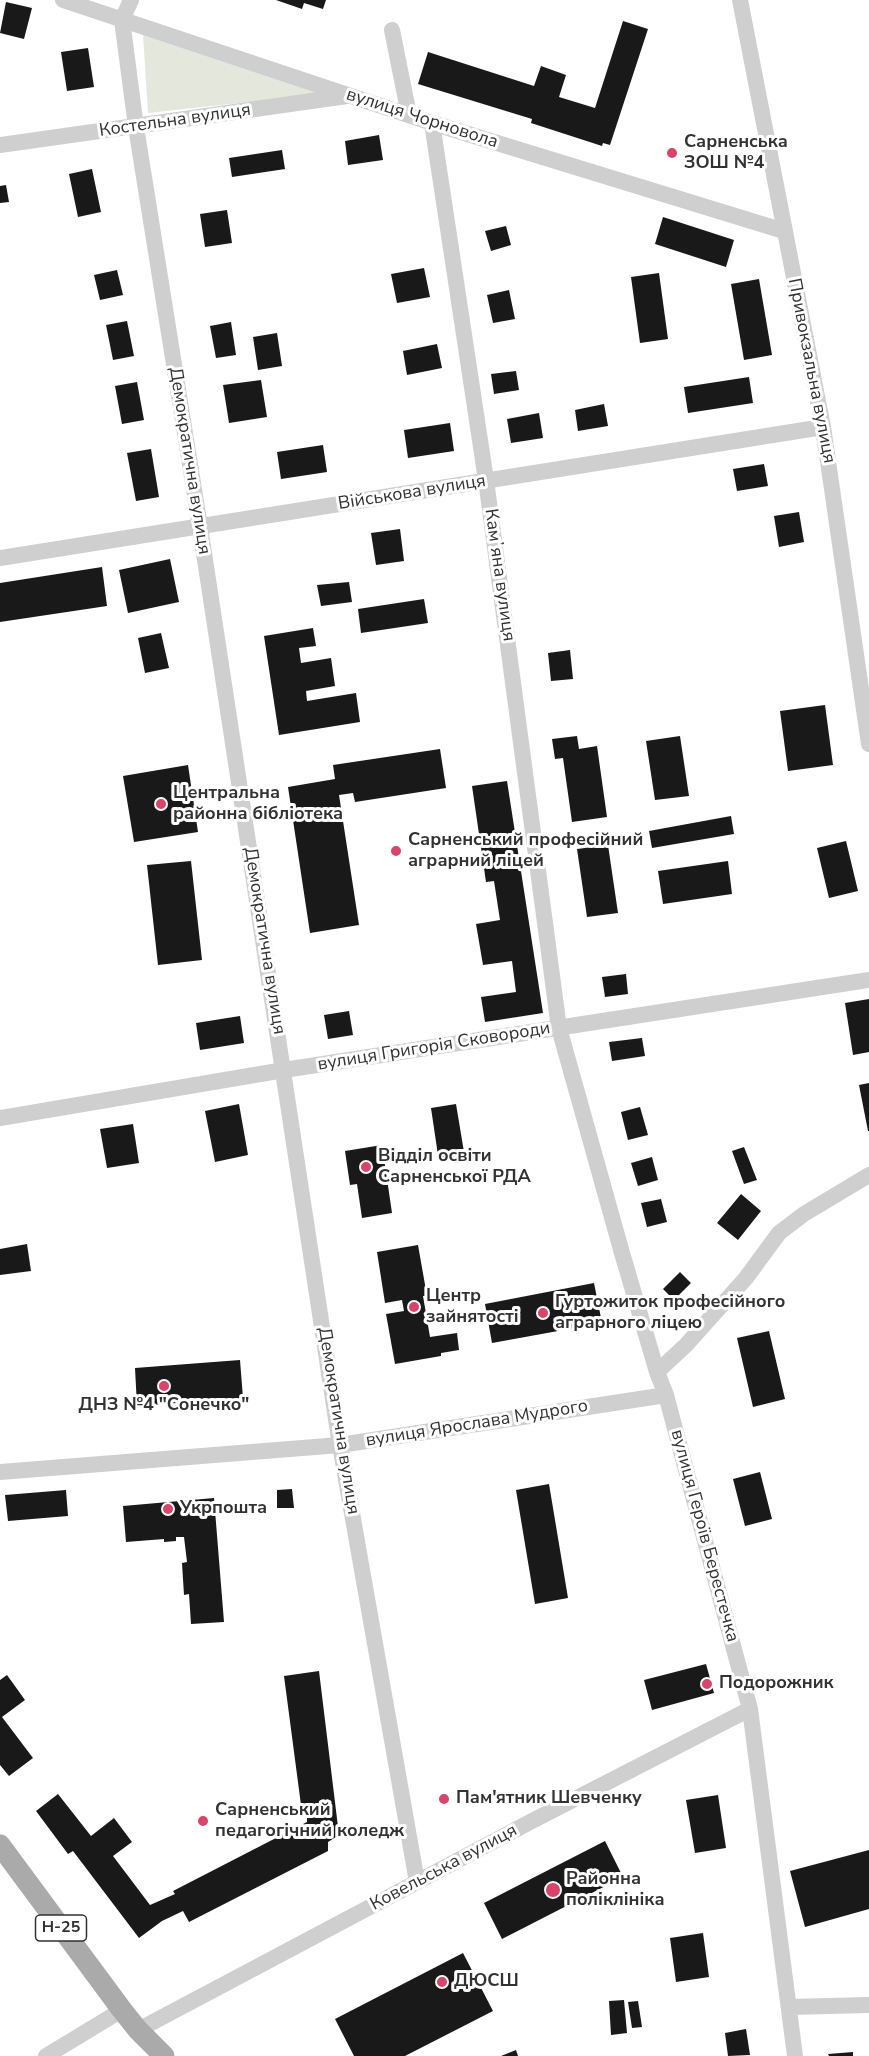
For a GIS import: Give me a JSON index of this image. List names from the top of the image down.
{
  "streets": {
    "main road": ["Н-25"],
    "street": [
      "вулиця Чорновола",
      "Костельна вулиця",
      "Привокзальна вулиця",
      "Демократична вулиця",
      "Військова вулиця",
      "Камʼяна вулиця",
      "вулиця Григорія Сковороди",
      "вулиця Ярослава Мудрого",
      "вулиця Героїв Берестечка",
      "Ковельська вулиця"
    ]
  },
  "crossings": [
    ["вулиця Чорновола", "Костельна вулиця"],
    ["вулиця Чорновола", "Привокзальна вулиця"],
    ["вулиця Чорновола", "Демократична вулиця"],
    ["вулиця Чорновола", "Камʼяна вулиця"],
    ["Костельна вулиця", "Демократична вулиця"],
    ["Привокзальна вулиця", "Військова вулиця"],
    ["Демократична вулиця", "Військова вулиця"],
    ["Демократична вулиця", "вулиця Григорія Сковороди"],
    ["Демократична вулиця", "вулиця Ярослава Мудрого"],
    ["Демократична вулиця", "Ковельська вулиця"],
    ["Військова вулиця", "Камʼяна вулиця"],
    ["Камʼяна вулиця", "вулиця Григорія Сковороди"],
    ["Камʼяна вулиця", "вулиця Героїв Берестечка"],
    ["вулиця Григорія Сковороди", "вулиця Героїв Берестечка"],
    ["вулиця Ярослава Мудрого", "вулиця Героїв Берестечка"],
    ["вулиця Героїв Берестечка", "Ковельська вулиця"],
    ["Ковельська вулиця", "Н-25"]
  ],
  "places": [
    "Сарненська ЗОШ №4",
    "Центральна районна бібліотека",
    "Сарненський професійний аграрний ліцей",
    "Відділ освіти Сарненської РДА",
    "Центр зайнятості",
    "Гуртожиток професійного аграрного ліцею",
    "ДНЗ №4 \"Сонечко\"",
    "Укрпошта",
    "Подорожник",
    "Пам'ятник Шевченку",
    "Сарненський педагогічний коледж",
    "Районна поліклініка",
    "ДЮСШ"
  ]
}
